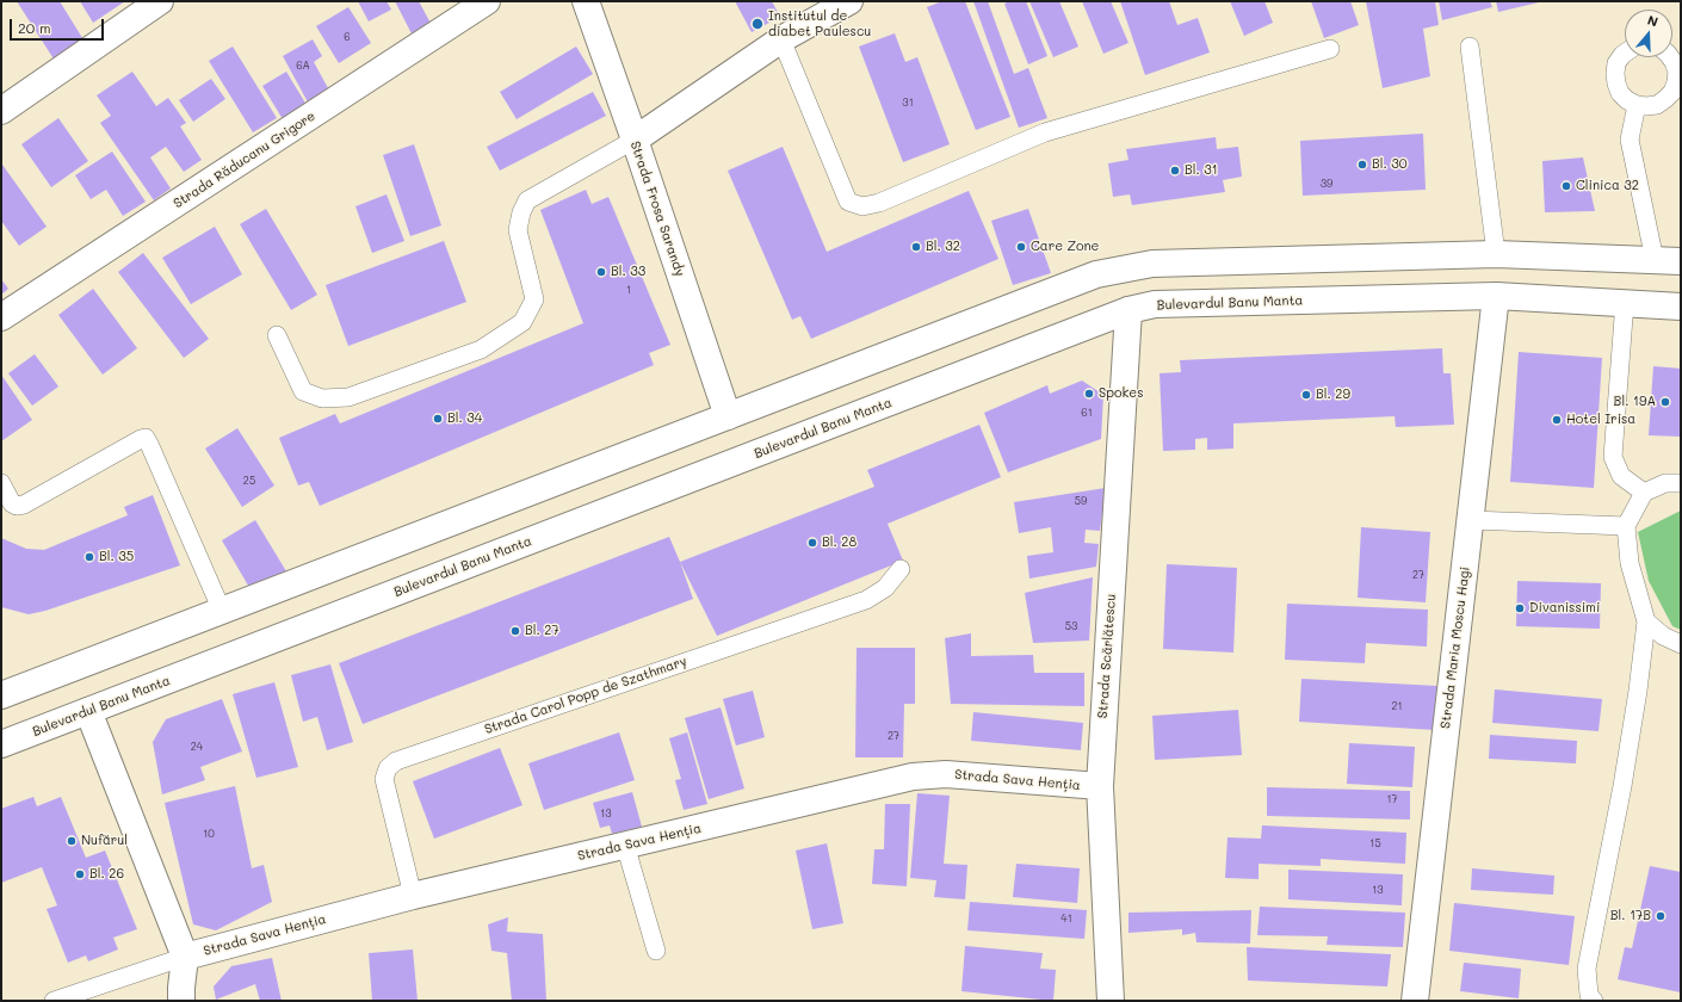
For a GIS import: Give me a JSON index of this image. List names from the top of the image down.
{
  "streets": {
    "street": [
      "Strada Răducanu Grigore",
      "Strada Frosa Sarandy",
      "Bulevardul Banu Manta",
      "Strada Maria Moscu Hagi",
      "Strada Scărlătescu",
      "Strada Sava Henția"
    ],
    "lane": ["Strada Carol Popp de Szathmary"]
  },
  "crossings": [
    ["Bulevardul Banu Manta", "Strada Maria Moscu Hagi"],
    ["Bulevardul Banu Manta", "Strada Scărlătescu"],
    ["Strada Scărlătescu", "Strada Sava Henția"],
    ["Strada Carol Popp de Szathmary", "Strada Sava Henția"]
  ],
  "places": [
    "Institutul de diabet Paulescu",
    "Bl. 30",
    "Bl. 31",
    "Clinica 32",
    "Bl. 32",
    "Care Zone",
    "Bl. 33",
    "Spokes",
    "Bl. 29",
    "Bl. 19A",
    "Bl. 34",
    "Hotel Irisa",
    "Bl. 28",
    "Bl. 35",
    "Divanissimi",
    "Bl. 27",
    "Nufărul",
    "Bl. 26",
    "Bl. 17B"
  ],
  "house_numbers": [
    "6",
    "6A",
    "31",
    "39",
    "1",
    "61",
    "25",
    "59",
    "27",
    "53",
    "21",
    "27",
    "24",
    "17",
    "13",
    "10",
    "15",
    "13",
    "41"
  ],
  "scale_bar": "20 m",
  "north": "top"
}
